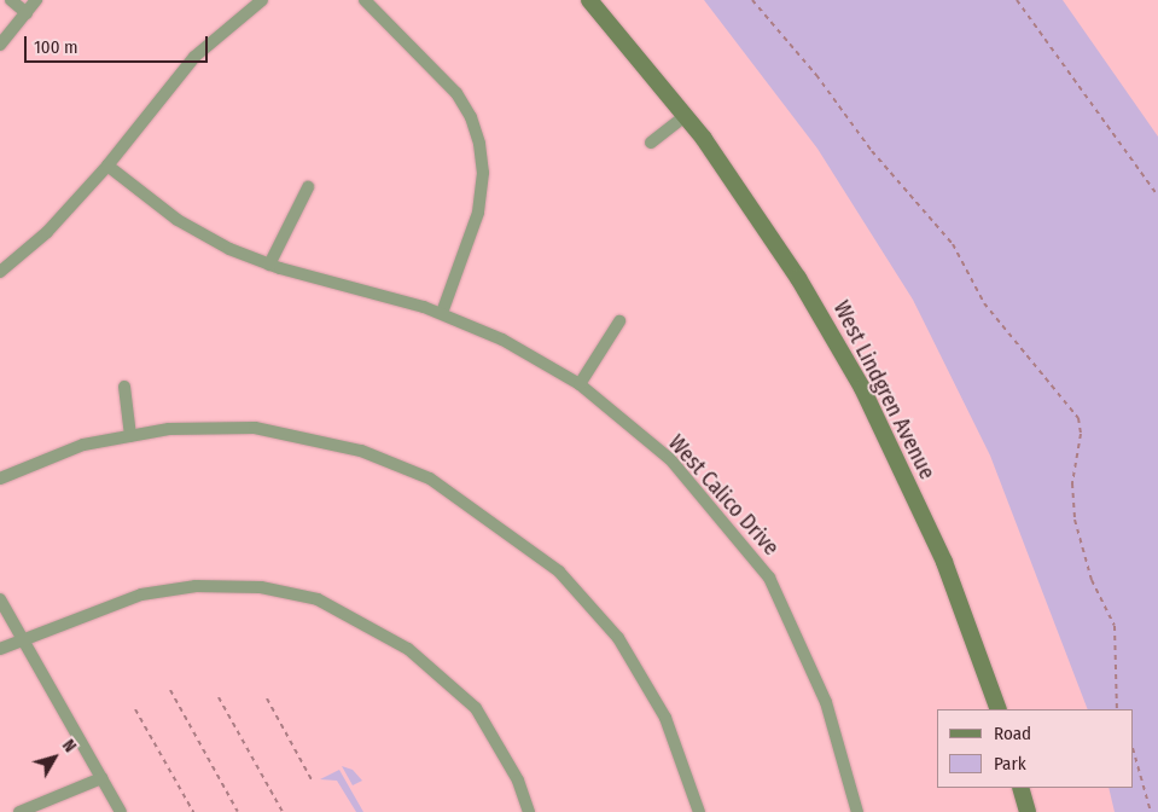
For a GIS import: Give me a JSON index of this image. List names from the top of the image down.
{
  "streets": {
    "street": ["West Lindgren Avenue", "West Calico Drive"]
  },
  "legend": ["Road", "Park"],
  "scale_bar": "100 m",
  "north": "top right"
}
